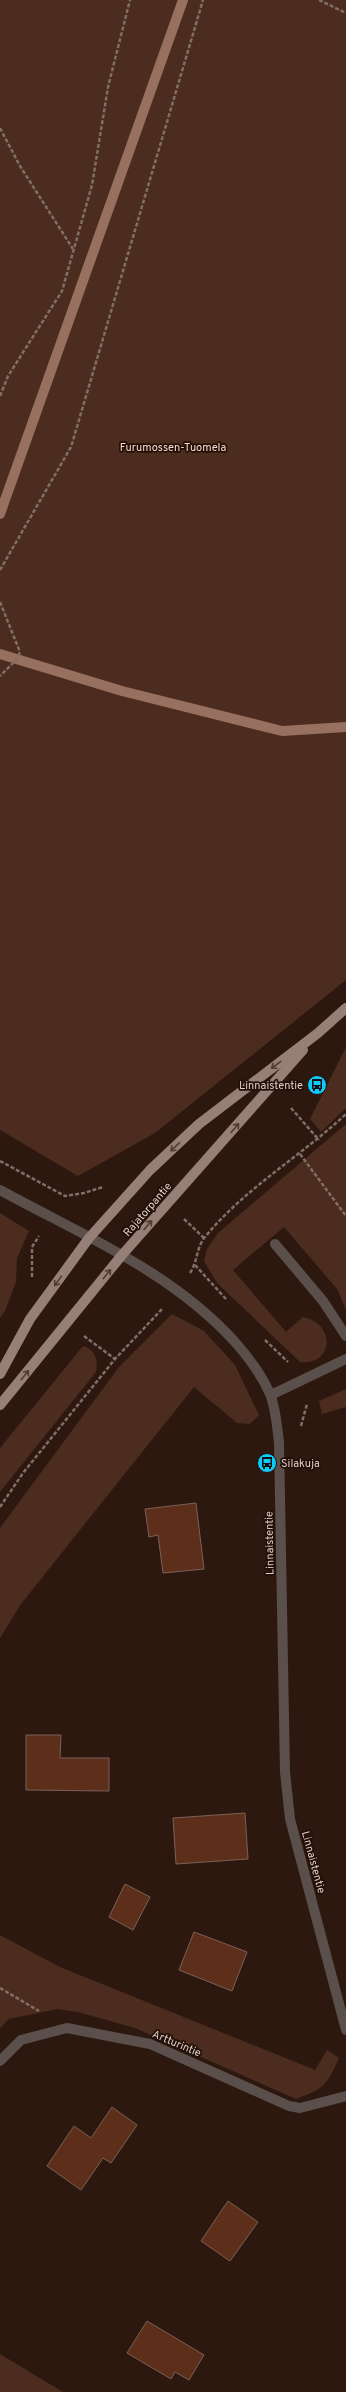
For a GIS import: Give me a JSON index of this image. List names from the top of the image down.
{
  "streets": {
    "main road": ["Rajatorpantie"],
    "street": ["Linnaistentie", "Artturintie"]
  },
  "crossings": [
    ["Rajatorpantie", "Linnaistentie"]
  ],
  "parks": ["Furumossen-Tuomela"],
  "places": {
    "bus stop": ["Linnaistentie", "Silakuja"]
  }
}
